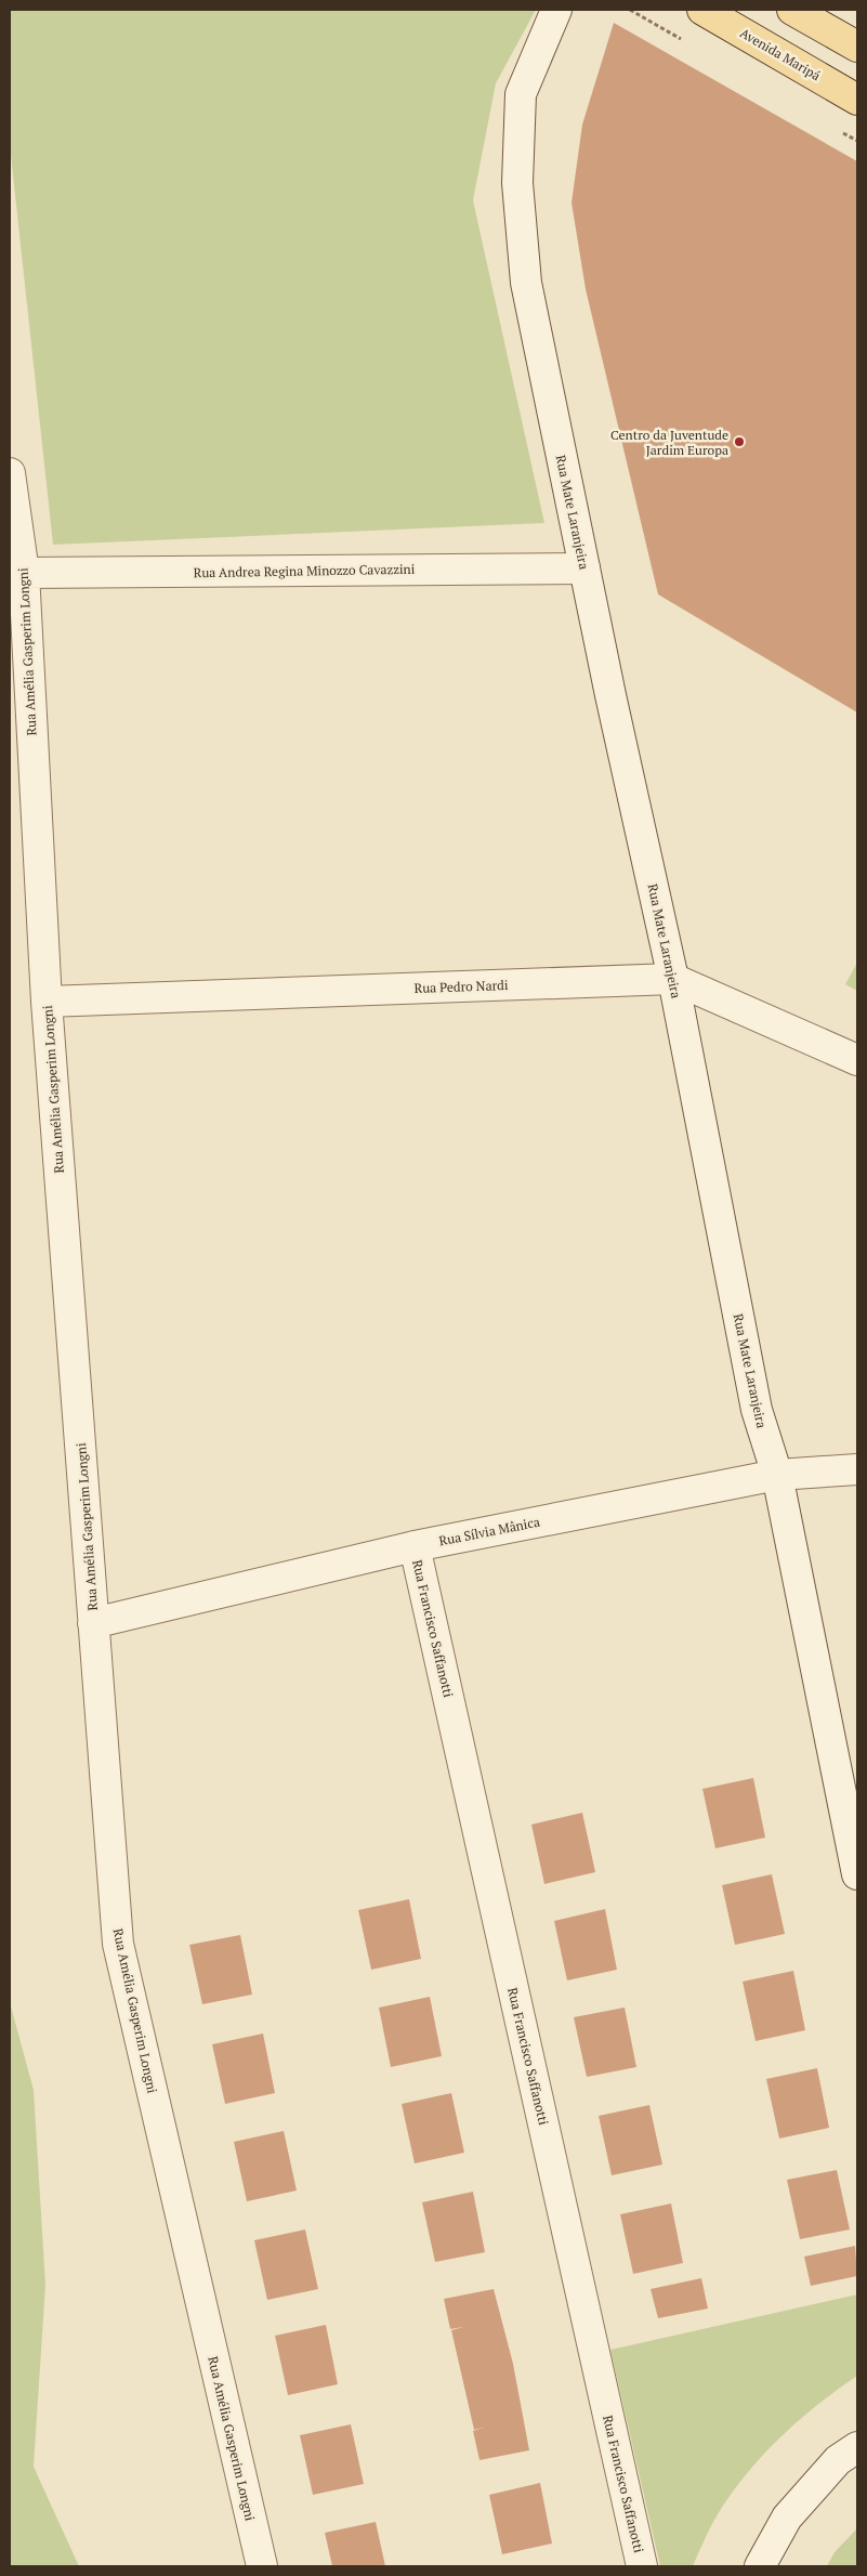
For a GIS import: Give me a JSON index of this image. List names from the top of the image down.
{
  "streets": {
    "main road": ["Avenida Maripá"],
    "street": [
      "Rua Mate Laranjeira",
      "Rua Andrea Regina Minozzo Cavazzini",
      "Rua Amélia Gasperim Longni",
      "Rua Pedro Nardi",
      "Rua Sílvia Mânica",
      "Rua Francisco Saffanotti"
    ]
  },
  "crossings": [
    ["Rua Mate Laranjeira", "Rua Andrea Regina Minozzo Cavazzini"],
    ["Rua Mate Laranjeira", "Rua Pedro Nardi"],
    ["Rua Mate Laranjeira", "Rua Sílvia Mânica"],
    ["Rua Andrea Regina Minozzo Cavazzini", "Rua Amélia Gasperim Longni"],
    ["Rua Amélia Gasperim Longni", "Rua Pedro Nardi"],
    ["Rua Amélia Gasperim Longni", "Rua Sílvia Mânica"],
    ["Rua Sílvia Mânica", "Rua Francisco Saffanotti"]
  ],
  "places": ["Centro da Juventude Jardim Europa"]
}
